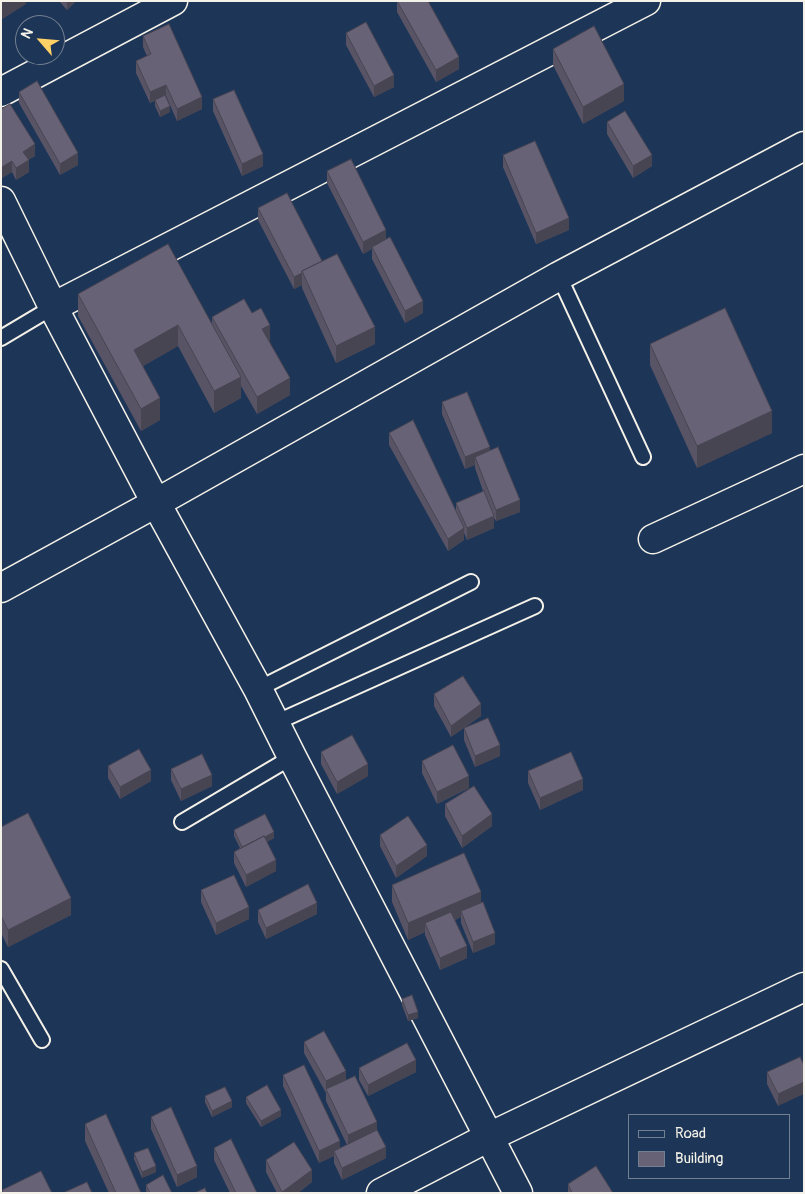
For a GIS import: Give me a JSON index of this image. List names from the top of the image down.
{
  "legend": ["Road", "Building"],
  "north": "top left"
}
